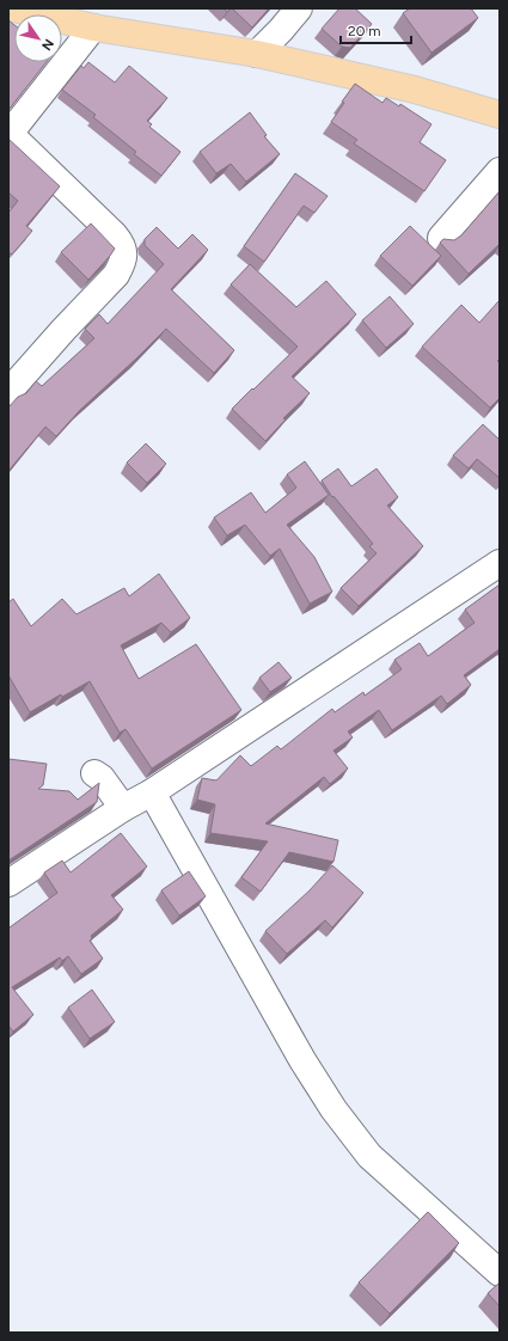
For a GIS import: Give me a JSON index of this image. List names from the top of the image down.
{
  "scale_bar": "20 m",
  "north": "bottom right"
}
